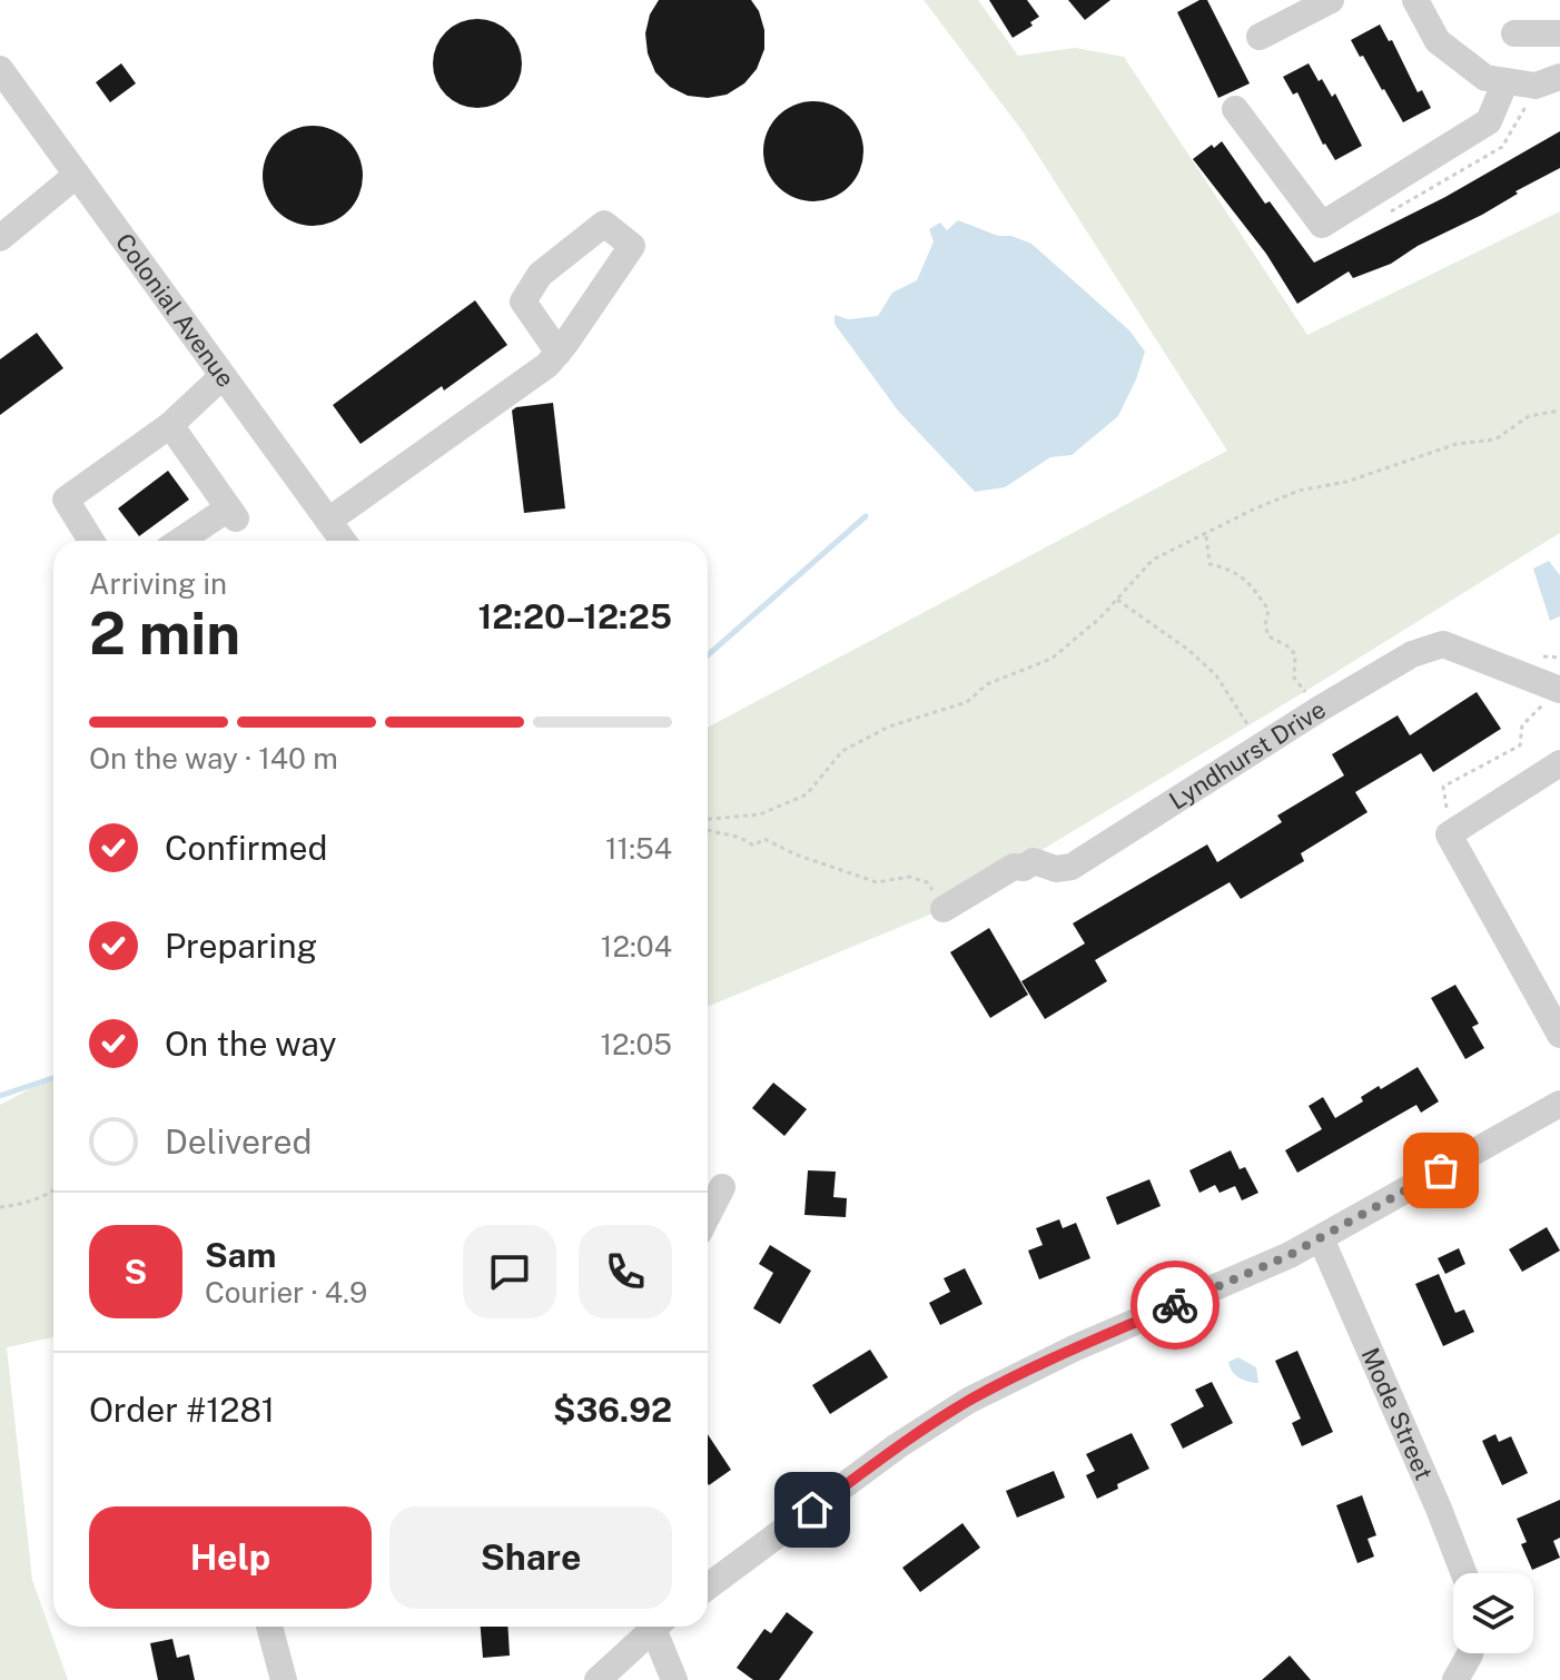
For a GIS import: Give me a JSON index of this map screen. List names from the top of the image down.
{
  "streets": {
    "street": ["Colonial Avenue", "Lyndhurst Drive", "Mode Street"]
  },
  "page": {
    "heading": ["2 min", "Arriving in", "12:20–12:25"],
    "panel": [
      "Sam",
      "Courier · 4.9",
      "Order #1281",
      "$36.92"
    ],
    "bar": "On the way · 140 m",
    "list": [
      ["Confirmed", "11:54"],
      ["Preparing", "12:04"],
      ["On the way", "12:05"],
      "Delivered"
    ],
    "round": "S",
    "buttons": ["Help", "Share"]
  }
}
